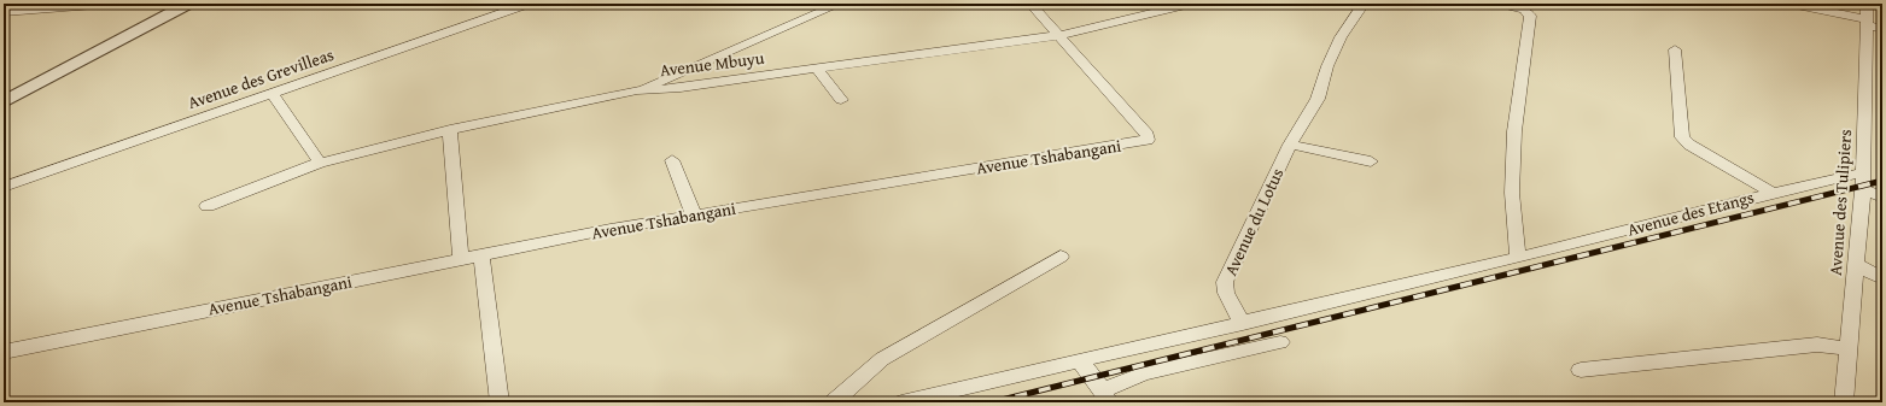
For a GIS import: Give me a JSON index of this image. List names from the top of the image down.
{
  "streets": {
    "street": [
      "Avenue Mbuyu",
      "Avenue des Grevilleas",
      "Avenue Tshabangani",
      "Avenue des Tulipiers",
      "Avenue des Etangs",
      "Avenue du Lotus"
    ]
  },
  "crossings": [
    ["Avenue Mbuyu", "Avenue Tshabangani"],
    ["Avenue des Tulipiers", "Avenue des Etangs"],
    ["Avenue des Etangs", "Avenue du Lotus"]
  ]
}
